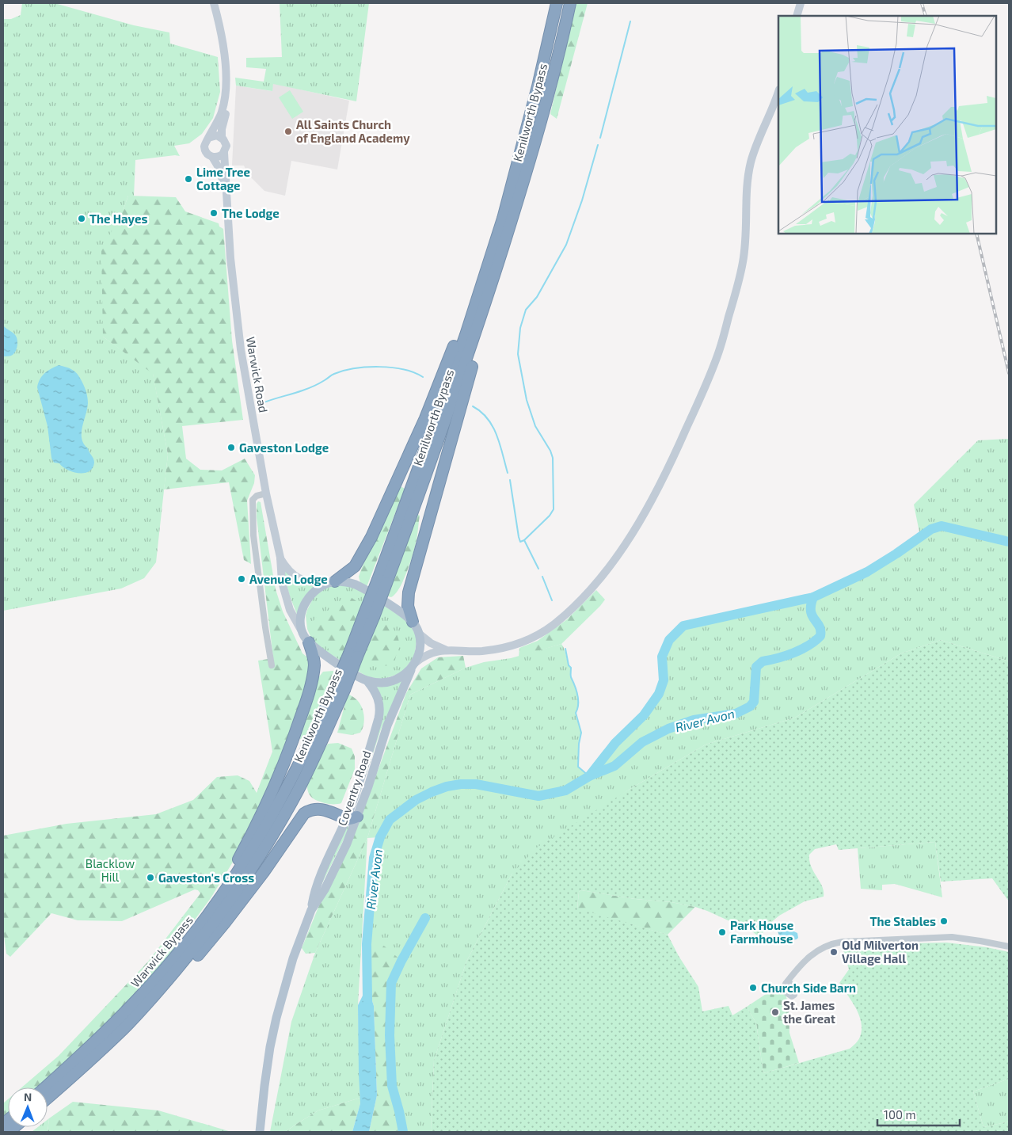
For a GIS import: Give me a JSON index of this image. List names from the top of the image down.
{
  "streets": {
    "highway": ["Kenilworth Bypass", "Warwick Bypass"],
    "main road": ["Coventry Road"],
    "street": ["Warwick Road"]
  },
  "crossings": [
    ["Kenilworth Bypass", "Warwick Bypass"],
    ["Warwick Road", "Coventry Road"]
  ],
  "water": ["River Avon"],
  "parks": ["Blacklow Hill"],
  "places": [
    "All Saints Church of England Academy",
    "Lime Tree Cottage",
    "The Lodge",
    "The Hayes",
    "Gaveston Lodge",
    "Avenue Lodge",
    "Gaveston's Cross",
    "The Stables",
    "Park House Farmhouse",
    "Old Milverton Village Hall",
    "Church Side Barn",
    "St. James the Great"
  ],
  "scale_bar": "100 m",
  "north": "top"
}
